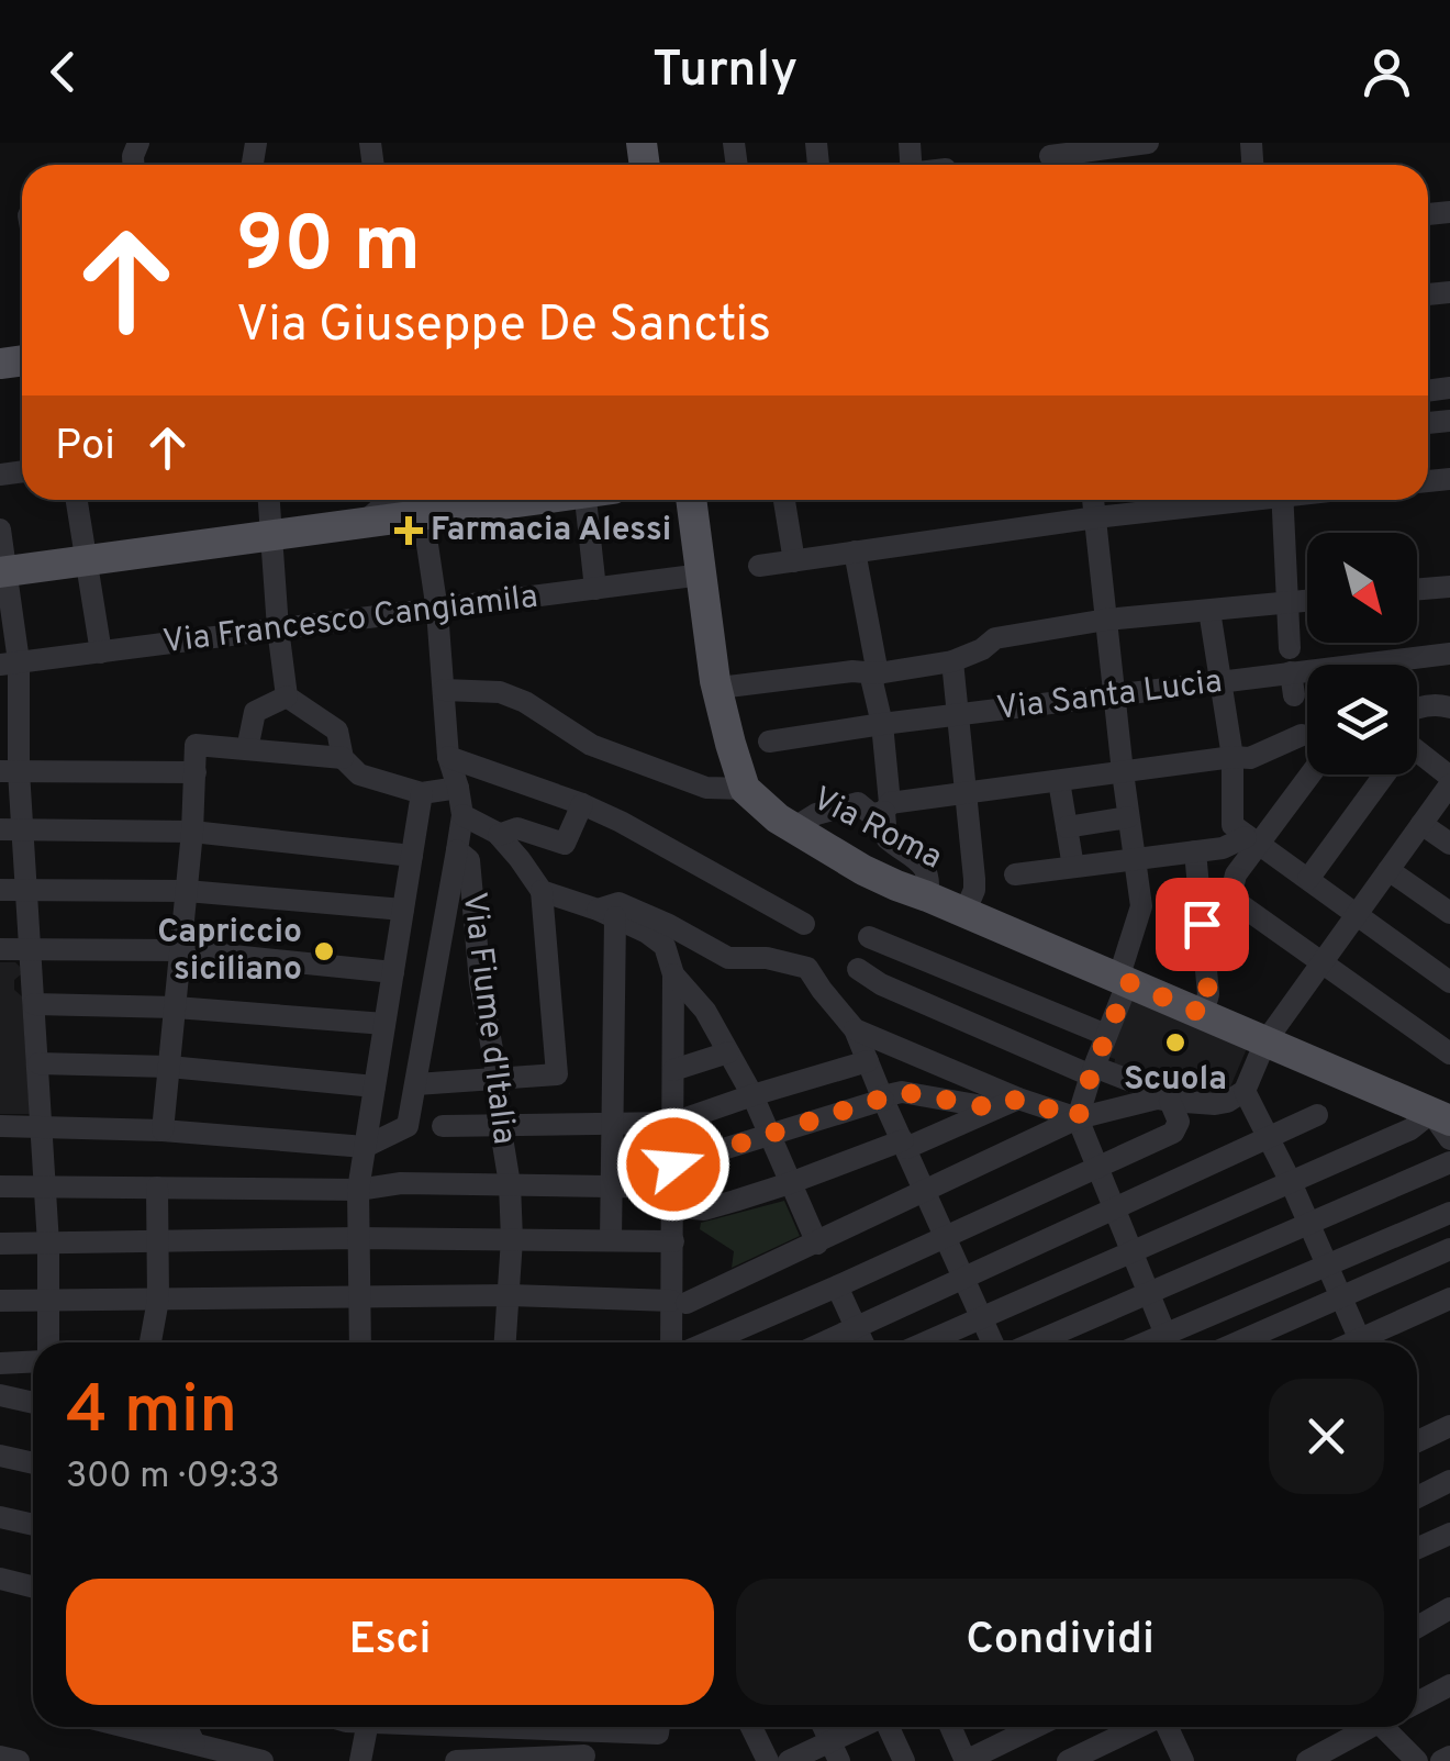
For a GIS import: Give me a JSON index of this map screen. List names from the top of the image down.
{
  "streets": {
    "main road": ["Via Roma"],
    "street": ["Via Francesco Cangiamila", "Via Santa Lucia", "Via Fiume d'Italia"]
  },
  "crossings": [
    ["Via Francesco Cangiamila", "Via Fiume d'Italia"]
  ],
  "places": {
    "health": ["Farmacia Alessi"],
    "other": ["Capriccio siciliano", "Scuola"]
  },
  "north": "bottom right",
  "page": {
    "header": "Turnly",
    "turn": ["90 m", "Via Giuseppe De Sanctis"],
    "then": "Poi",
    "heading": ["4 min", "300 m · 09:33"],
    "buttons": ["Esci", "Condividi"]
  }
}
